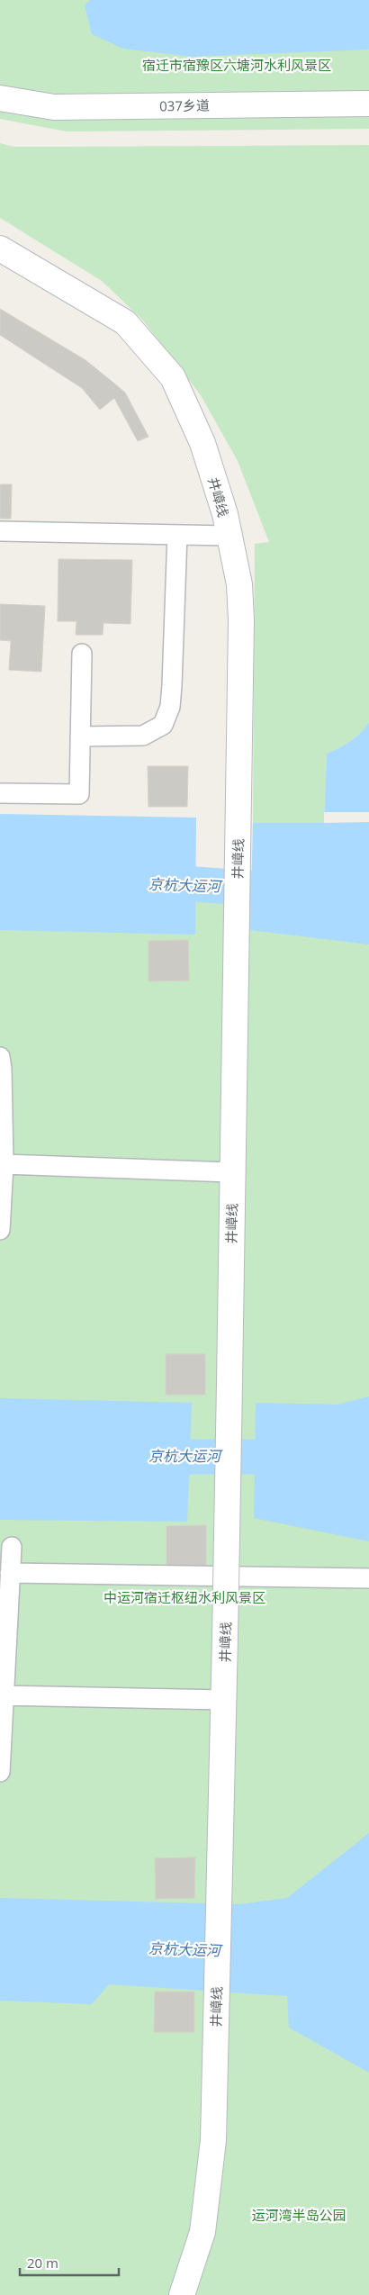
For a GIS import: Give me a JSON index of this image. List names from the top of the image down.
{
  "streets": {
    "main road": ["037乡道", "井嶂线"]
  },
  "water": ["京杭大运河"],
  "parks": ["宿迁市宿豫区六塘河水利风景区", "中运河宿迁枢纽水利风景区", "运河湾半岛公园"],
  "scale_bar": "20 m"
}
